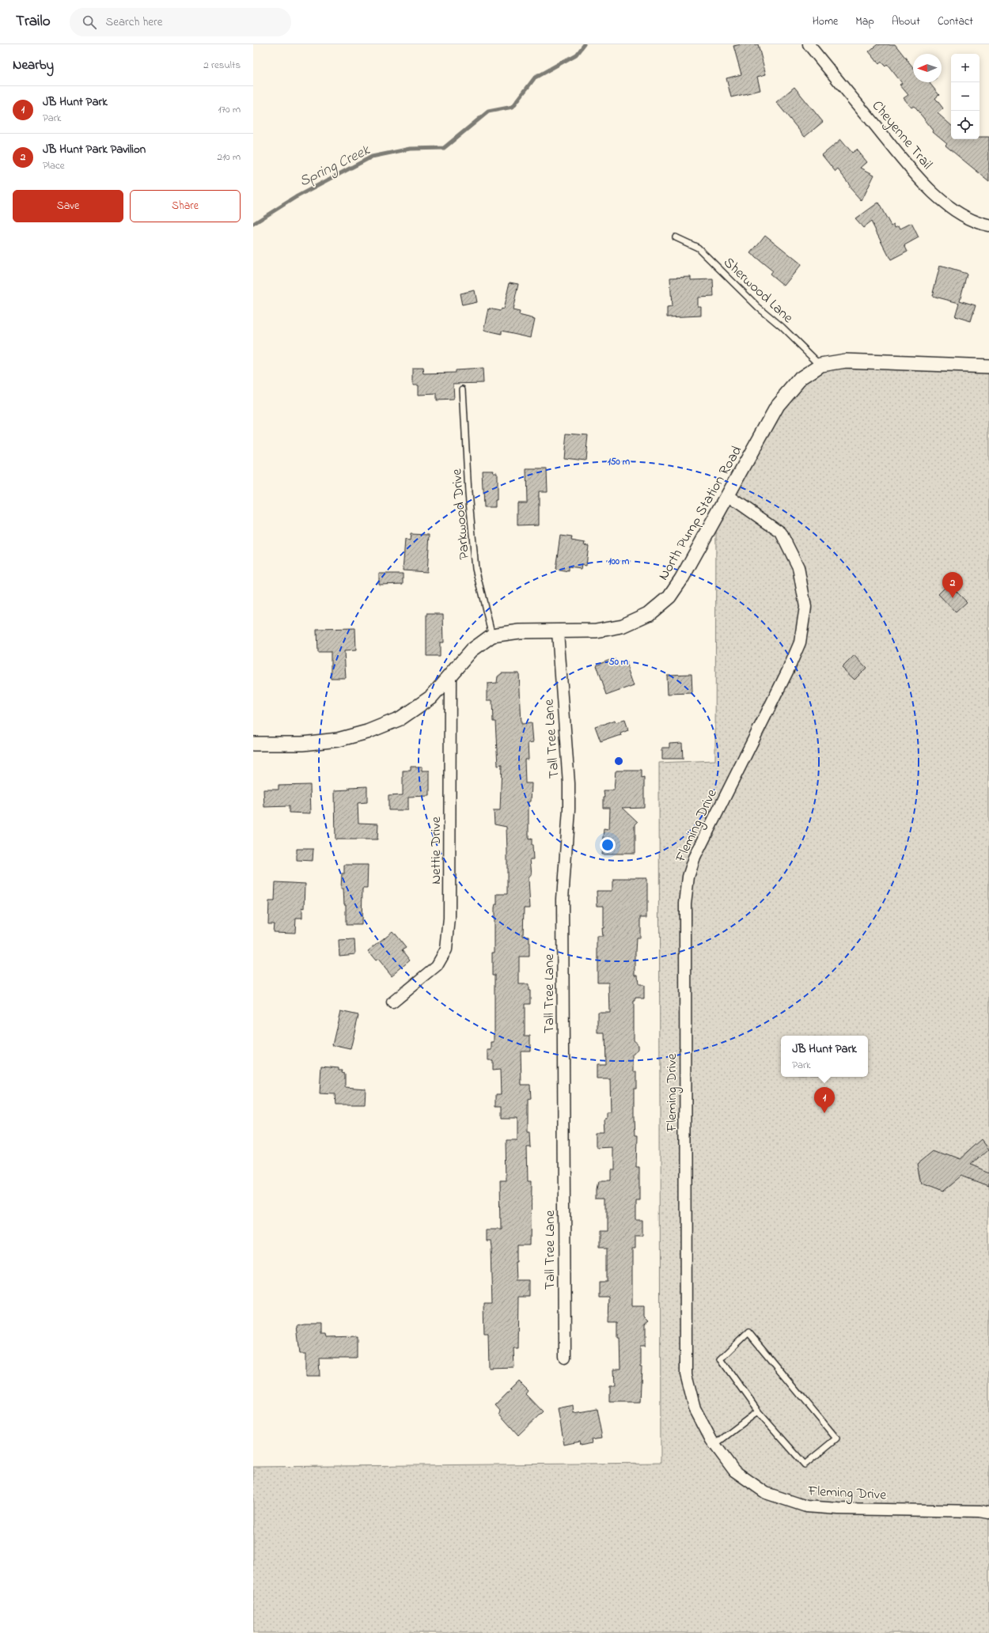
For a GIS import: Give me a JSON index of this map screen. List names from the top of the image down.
{
  "streets": {
    "street": [
      "Cheyenne Trail",
      "North Pump Station Road",
      "Tall Tree Lane",
      "Fleming Drive",
      "Nettie Drive"
    ],
    "lane": ["Sherwood Lane", "Parkwood Drive"]
  },
  "crossings": [
    ["Sherwood Lane", "North Pump Station Road"],
    ["North Pump Station Road", "Parkwood Drive"],
    ["North Pump Station Road", "Tall Tree Lane"],
    ["North Pump Station Road", "Fleming Drive"],
    ["North Pump Station Road", "Nettie Drive"]
  ],
  "water": ["Spring Creek"],
  "north": "left",
  "page": {
    "header": "Trailo",
    "search": "Search here",
    "nav": [
      "Home",
      "Map",
      "About",
      "Contact"
    ],
    "heading": ["Nearby", "2 results"],
    "map_buttons": ["+", "−"],
    "list": [
      {
        "mark": "1",
        "name": "JB Hunt Park",
        "note": "Park",
        "value": "170 m"
      },
      {
        "mark": "2",
        "name": "JB Hunt Park Pavilion",
        "note": "Place",
        "value": "210 m"
      }
    ],
    "buttons": ["Save", "Share"],
    "pins": ["2", "1"],
    "popup": ["JB Hunt Park", "Park"]
  },
  "rings": ["150 m", "100 m", "50 m"]
}
